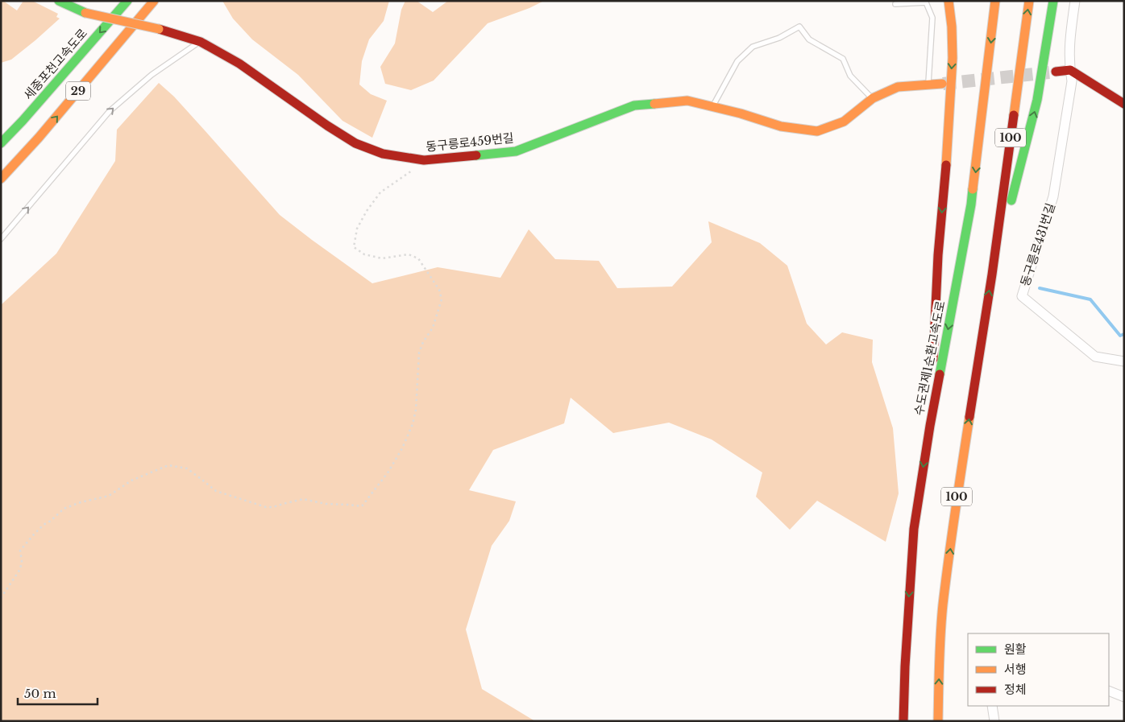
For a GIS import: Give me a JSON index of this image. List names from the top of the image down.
{
  "streets": {
    "main road": [
      "세종포천고속도로",
      "29",
      "100",
      "동구릉로459번길",
      "수도권제1순환고속도로"
    ],
    "street": ["동구릉로431번길"]
  },
  "legend": ["원활", "서행", "정체"],
  "scale_bar": "50 m"
}
